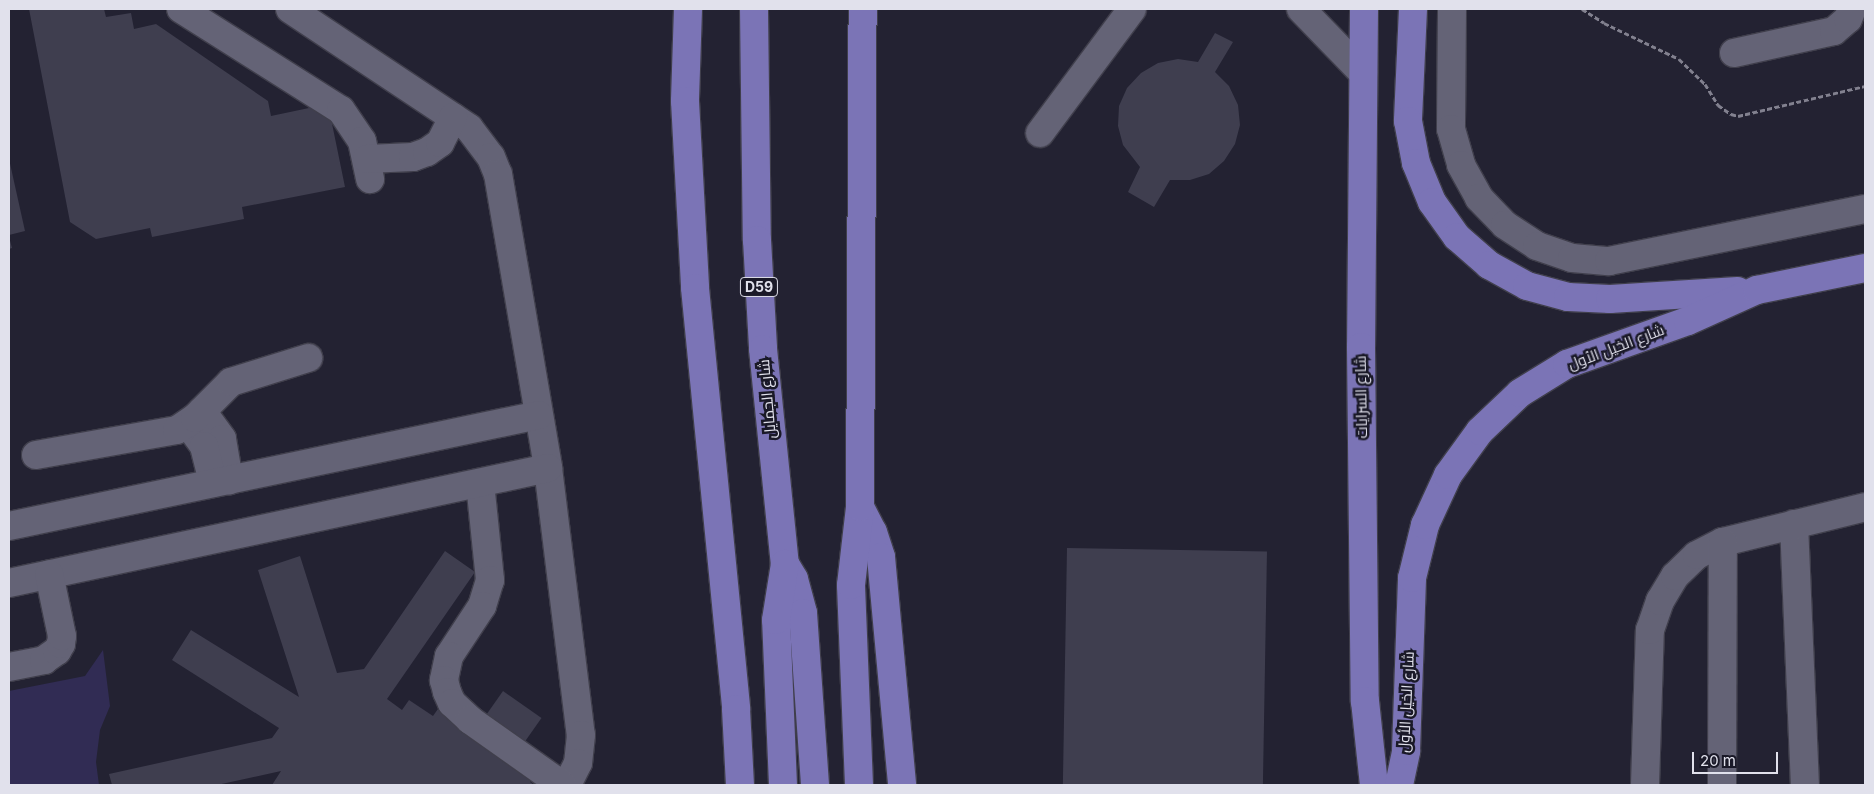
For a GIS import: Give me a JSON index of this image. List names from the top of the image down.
{
  "streets": {
    "main road": [
      "D59",
      "شارع الخيل الأول",
      "شارع السرايات",
      "شارع الجمايل"
    ]
  },
  "scale_bar": "20 m"
}
